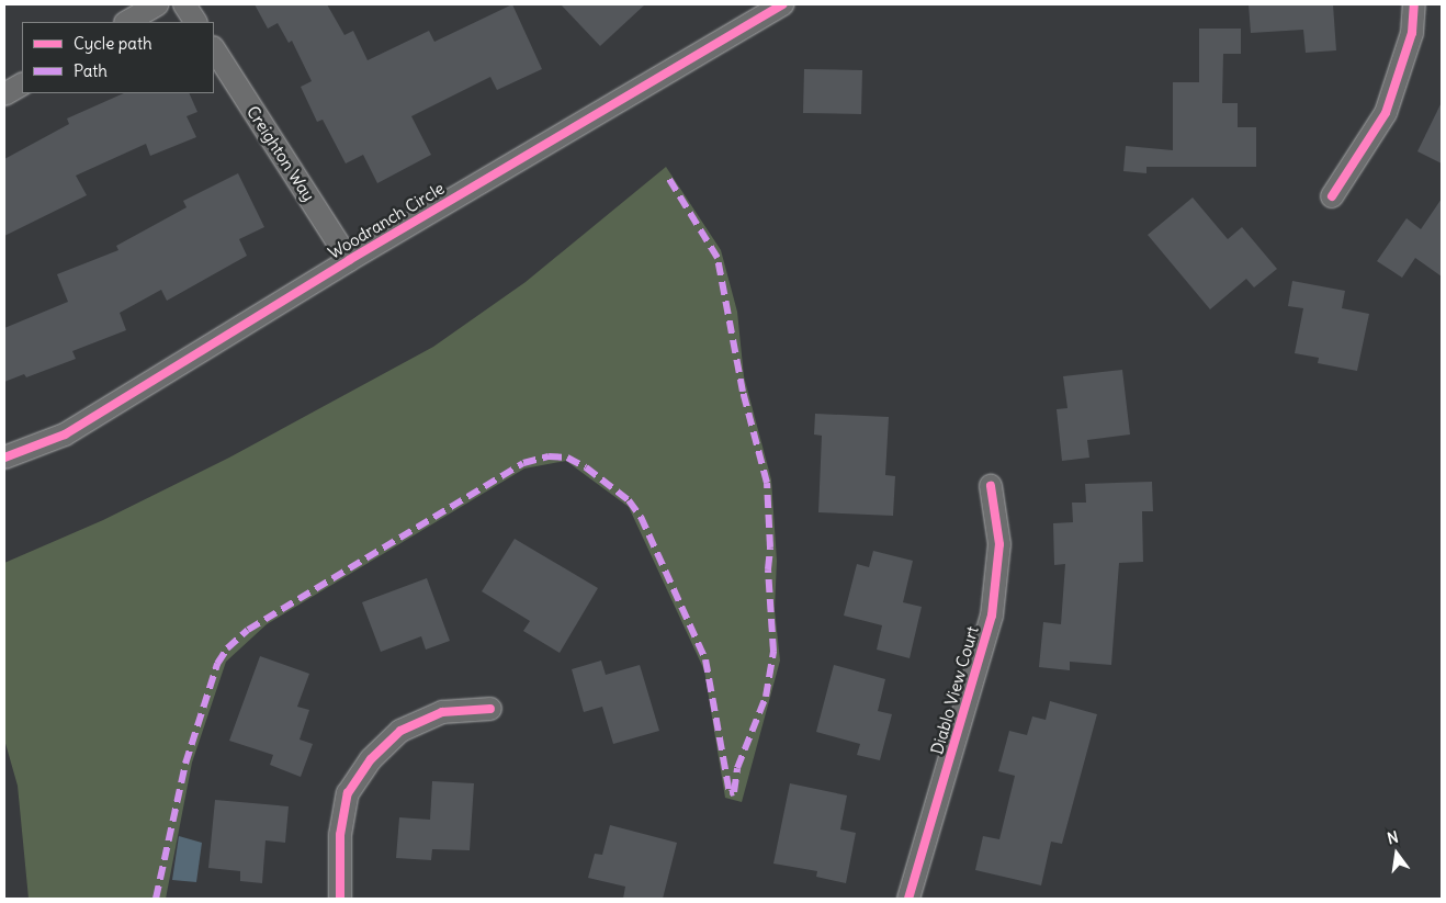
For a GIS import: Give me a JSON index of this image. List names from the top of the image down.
{
  "streets": {
    "street": ["Creighton Way", "Woodranch Circle", "Diablo View Court"]
  },
  "crossings": [
    ["Creighton Way", "Woodranch Circle"]
  ],
  "legend": ["Cycle path", "Path"],
  "north": "top"
}
